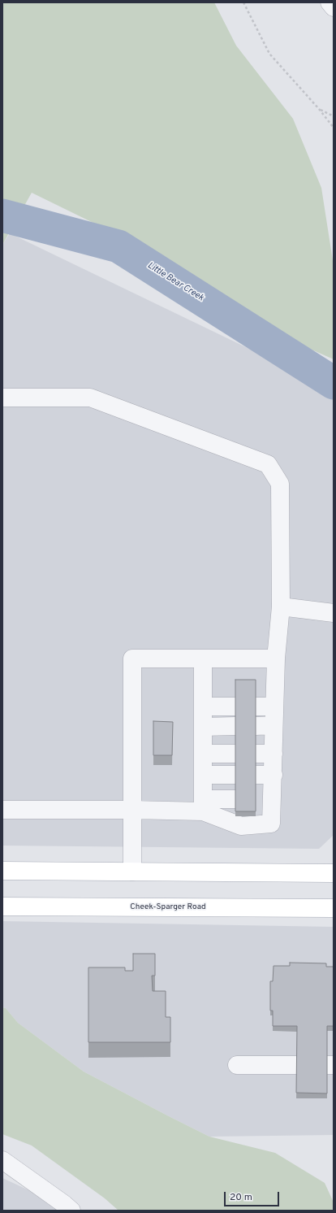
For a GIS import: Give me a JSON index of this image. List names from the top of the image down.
{
  "streets": {
    "main road": ["Cheek-Sparger Road"]
  },
  "water": ["Little Bear Creek"],
  "scale_bar": "20 m"
}
